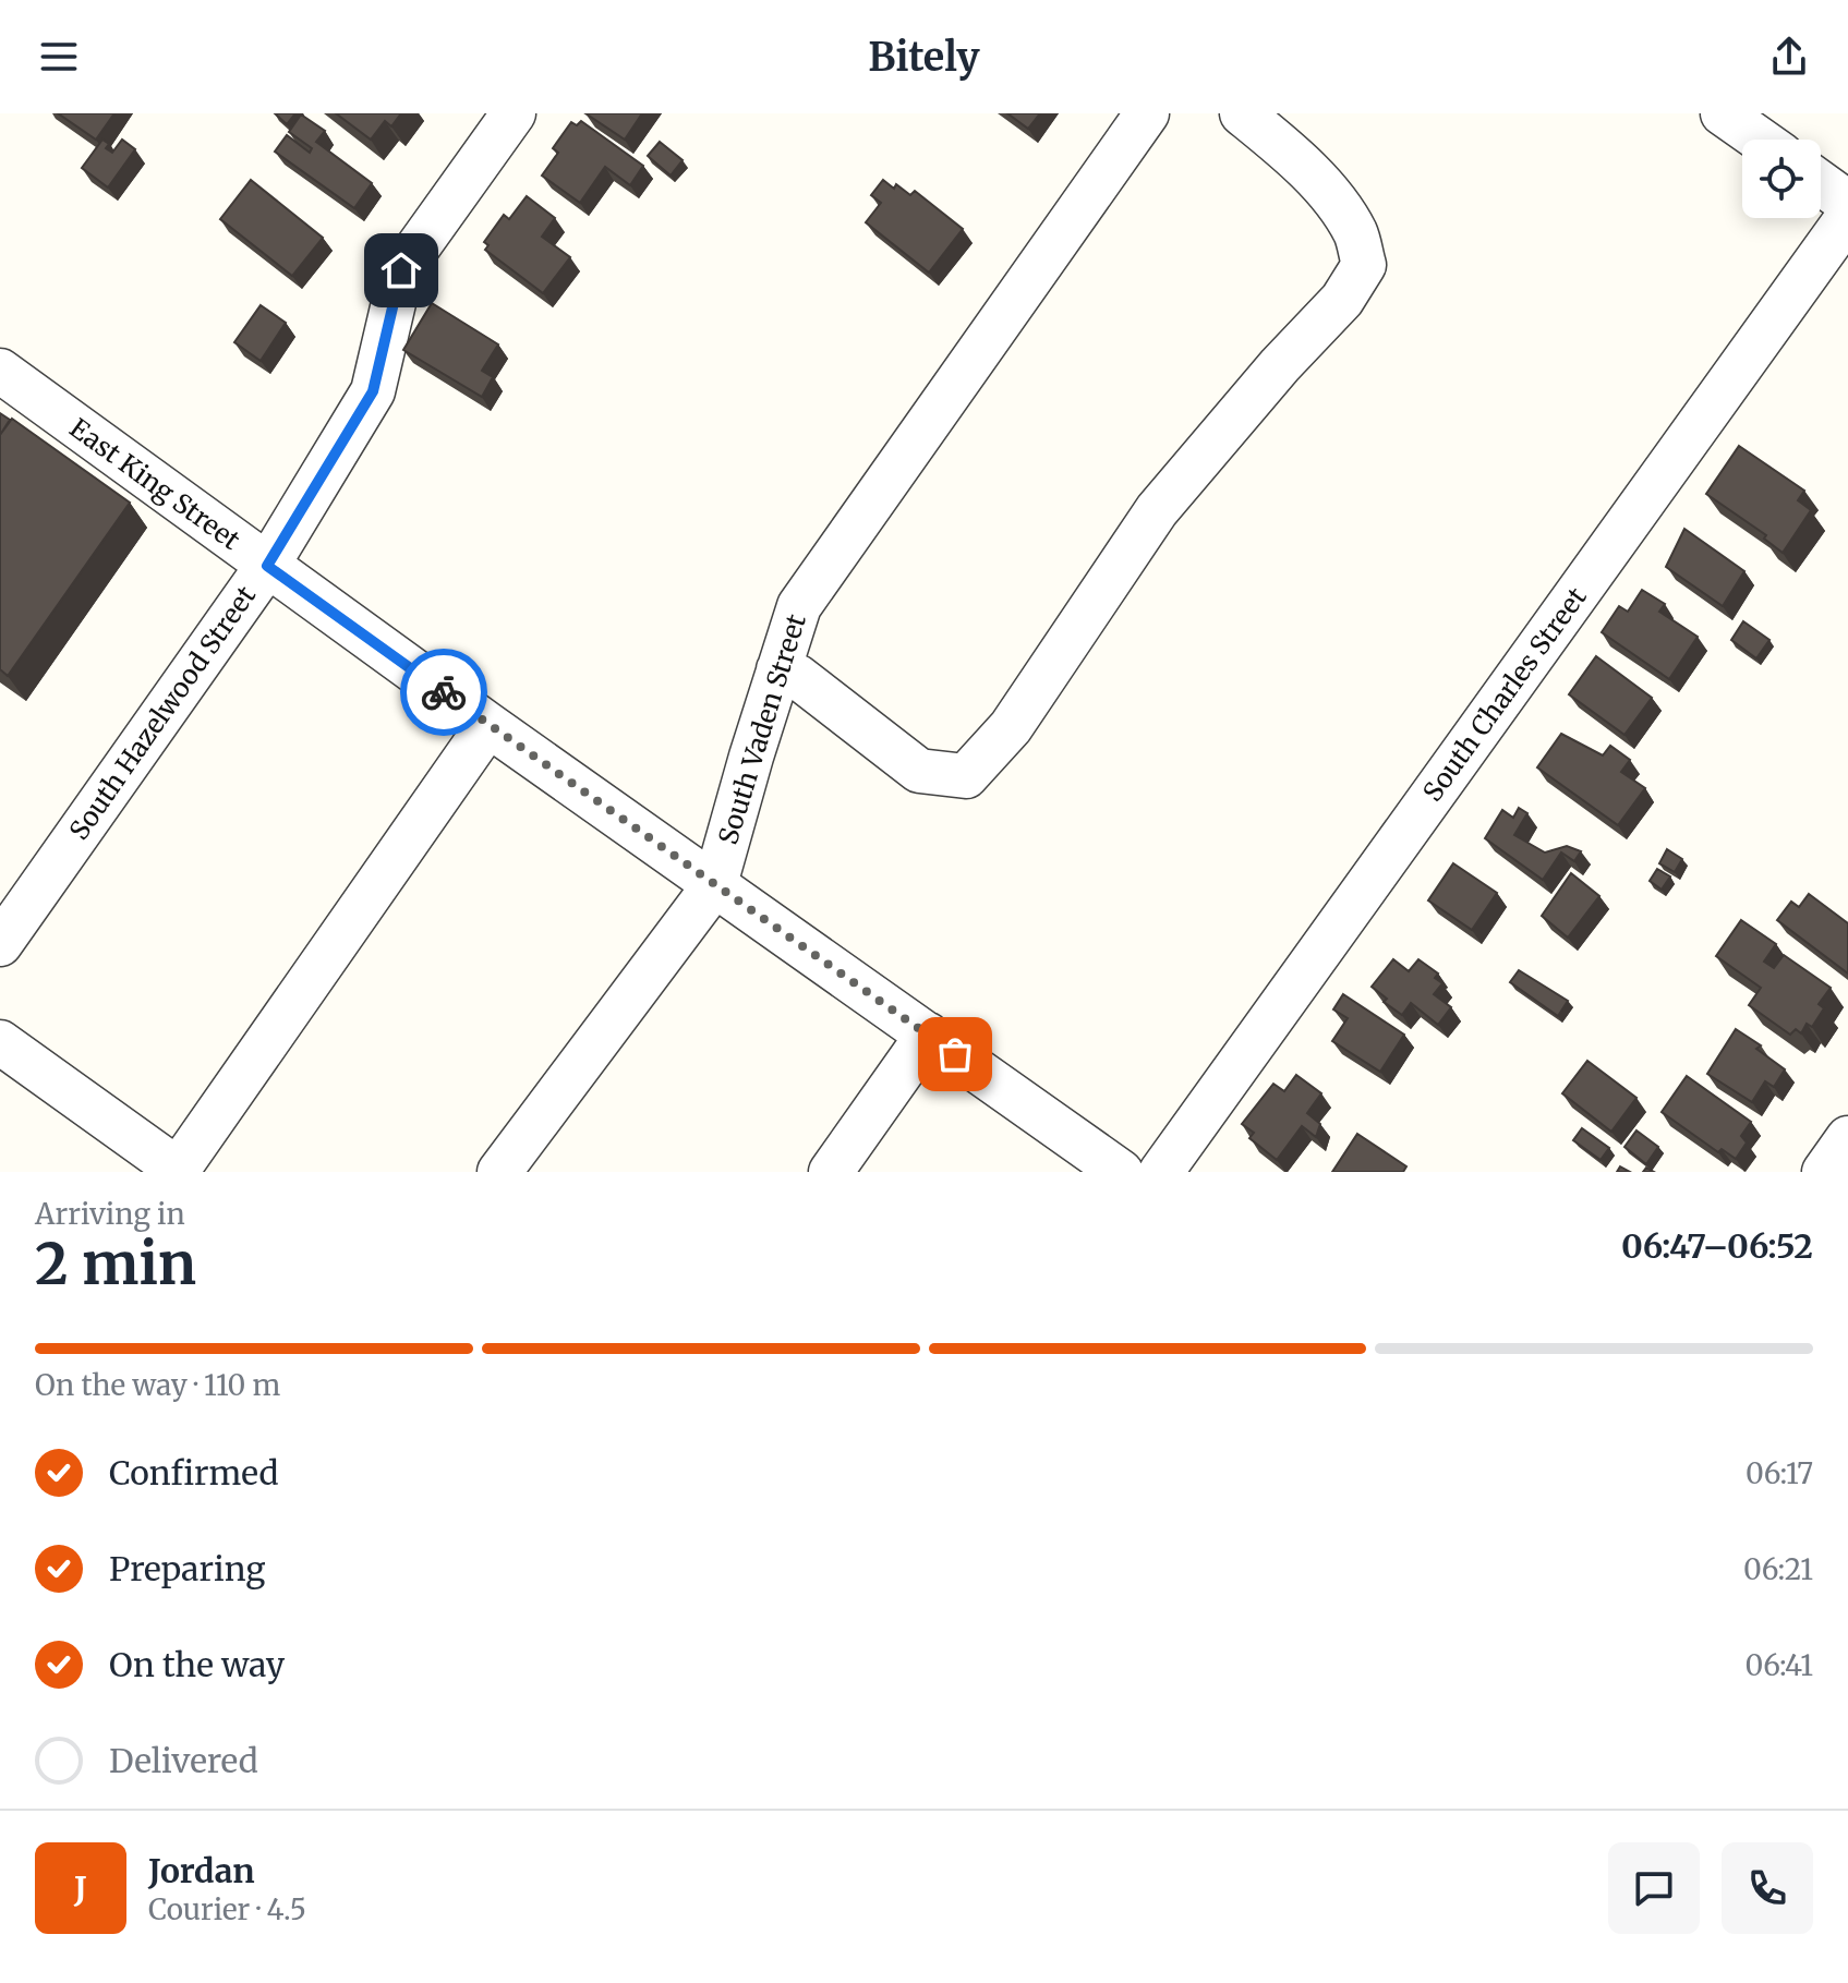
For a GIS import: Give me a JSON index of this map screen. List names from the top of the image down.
{
  "streets": {
    "street": [
      "East King Street",
      "South Charles Street",
      "South Hazelwood Street",
      "South Vaden Street"
    ]
  },
  "crossings": [
    ["East King Street", "South Hazelwood Street"],
    ["East King Street", "South Vaden Street"]
  ],
  "page": {
    "header": "Bitely",
    "heading": ["2 min", "Arriving in", "06:47–06:52"],
    "panel": ["Jordan", "Courier · 4.5"],
    "bar": "On the way · 110 m",
    "list": [
      ["Confirmed", "06:17"],
      ["Preparing", "06:21"],
      ["On the way", "06:41"],
      "Delivered"
    ],
    "round": "J"
  }
}
